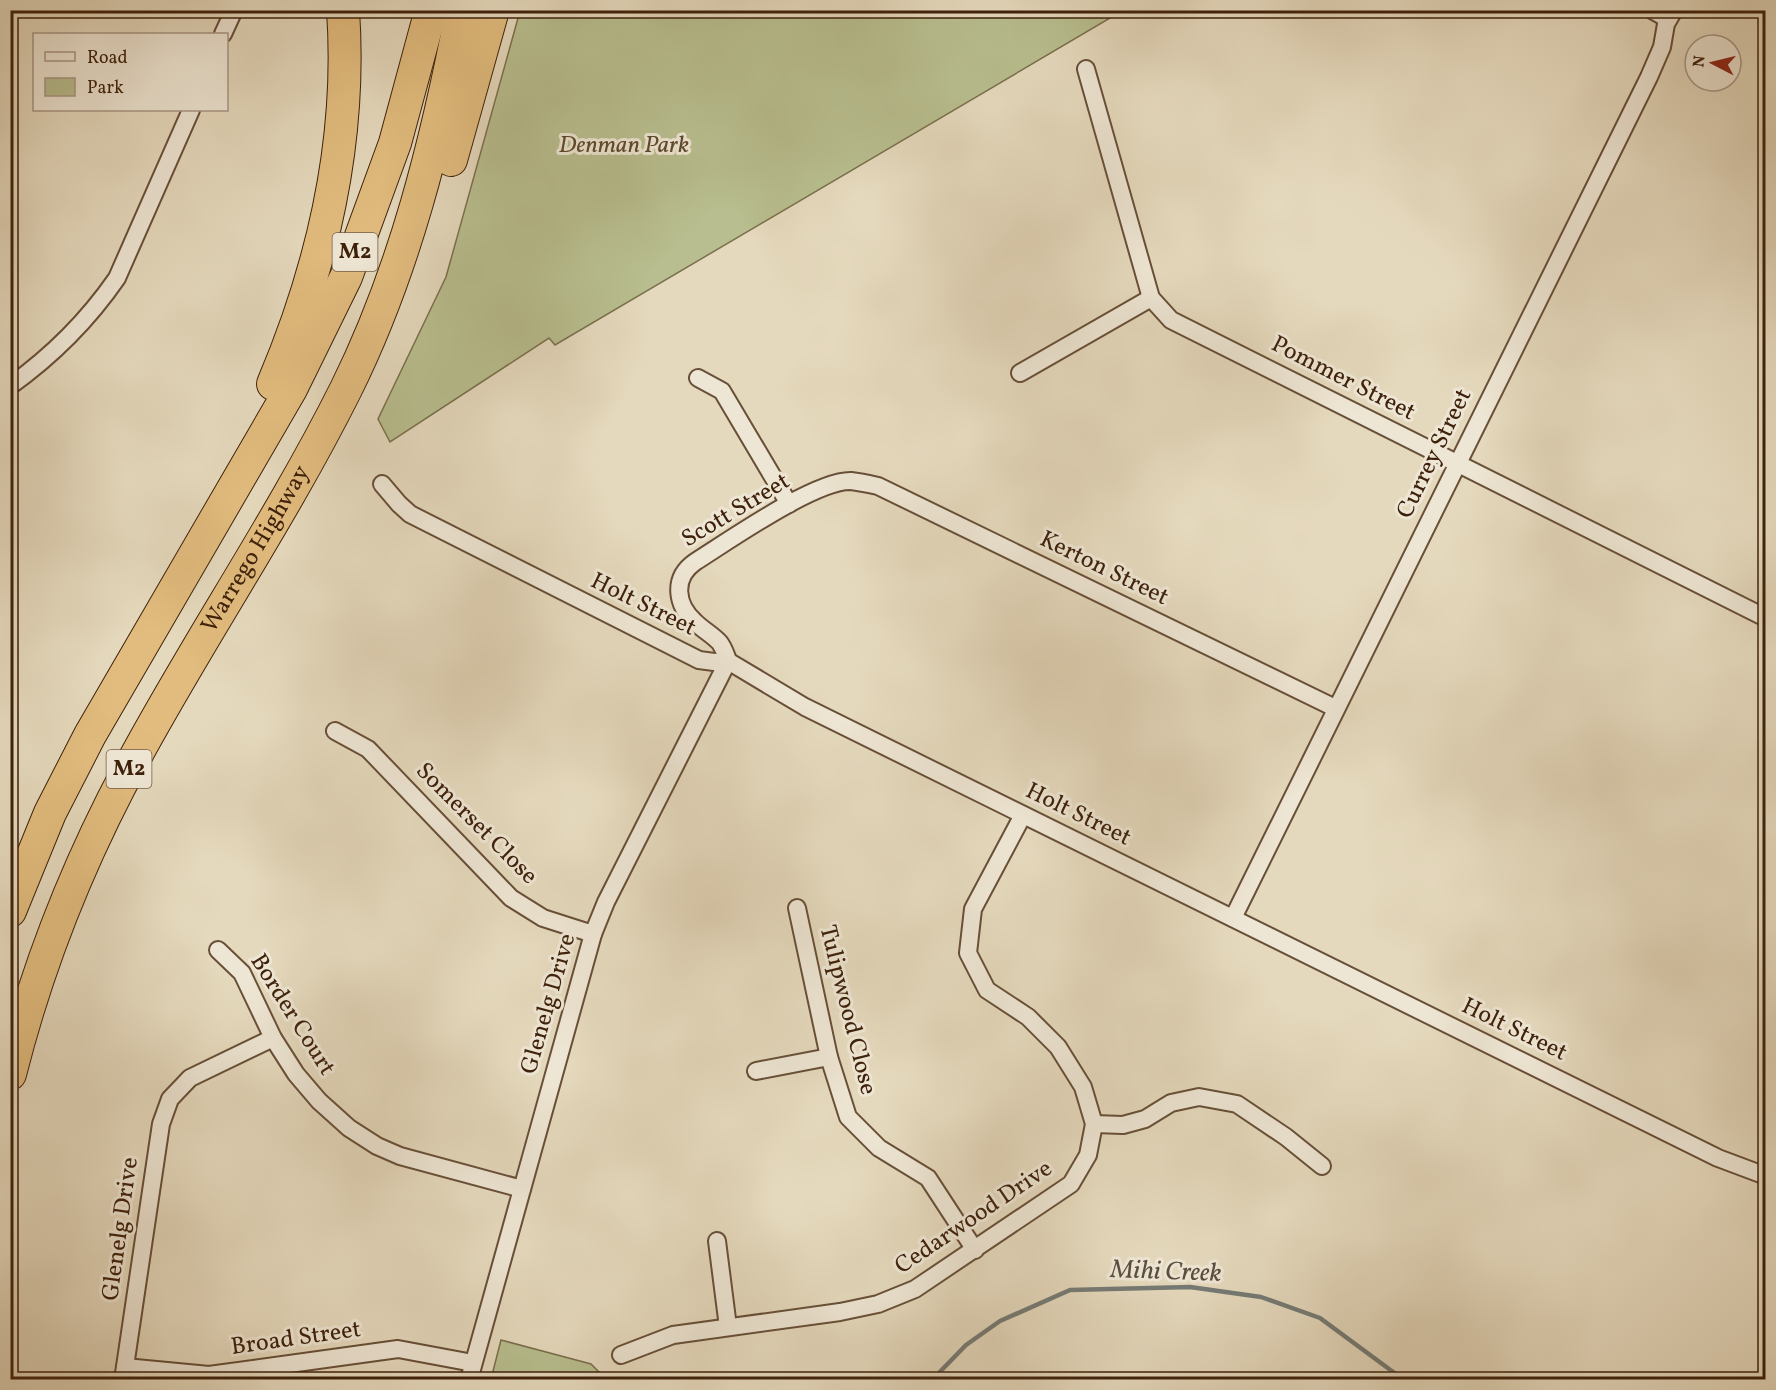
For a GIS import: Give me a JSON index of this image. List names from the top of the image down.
{
  "streets": {
    "highway": ["M2", "Warrego Highway"],
    "street": [
      "Pommer Street",
      "Currey Street",
      "Scott Street",
      "Kerton Street",
      "Holt Street",
      "Somerset Close",
      "Glenelg Drive",
      "Tulipwood Close",
      "Border Court",
      "Cedarwood Drive",
      "Broad Street"
    ]
  },
  "crossings": [
    ["Pommer Street", "Currey Street"],
    ["Currey Street", "Kerton Street"],
    ["Currey Street", "Holt Street"],
    ["Scott Street", "Kerton Street"],
    ["Scott Street", "Holt Street"],
    ["Scott Street", "Glenelg Drive"],
    ["Holt Street", "Glenelg Drive"],
    ["Holt Street", "Cedarwood Drive"],
    ["Somerset Close", "Glenelg Drive"],
    ["Glenelg Drive", "Border Court"],
    ["Glenelg Drive", "Broad Street"],
    ["Tulipwood Close", "Cedarwood Drive"]
  ],
  "water": ["Mihi Creek"],
  "parks": ["Denman Park"],
  "legend": ["Road", "Park"],
  "north": "left"
}
